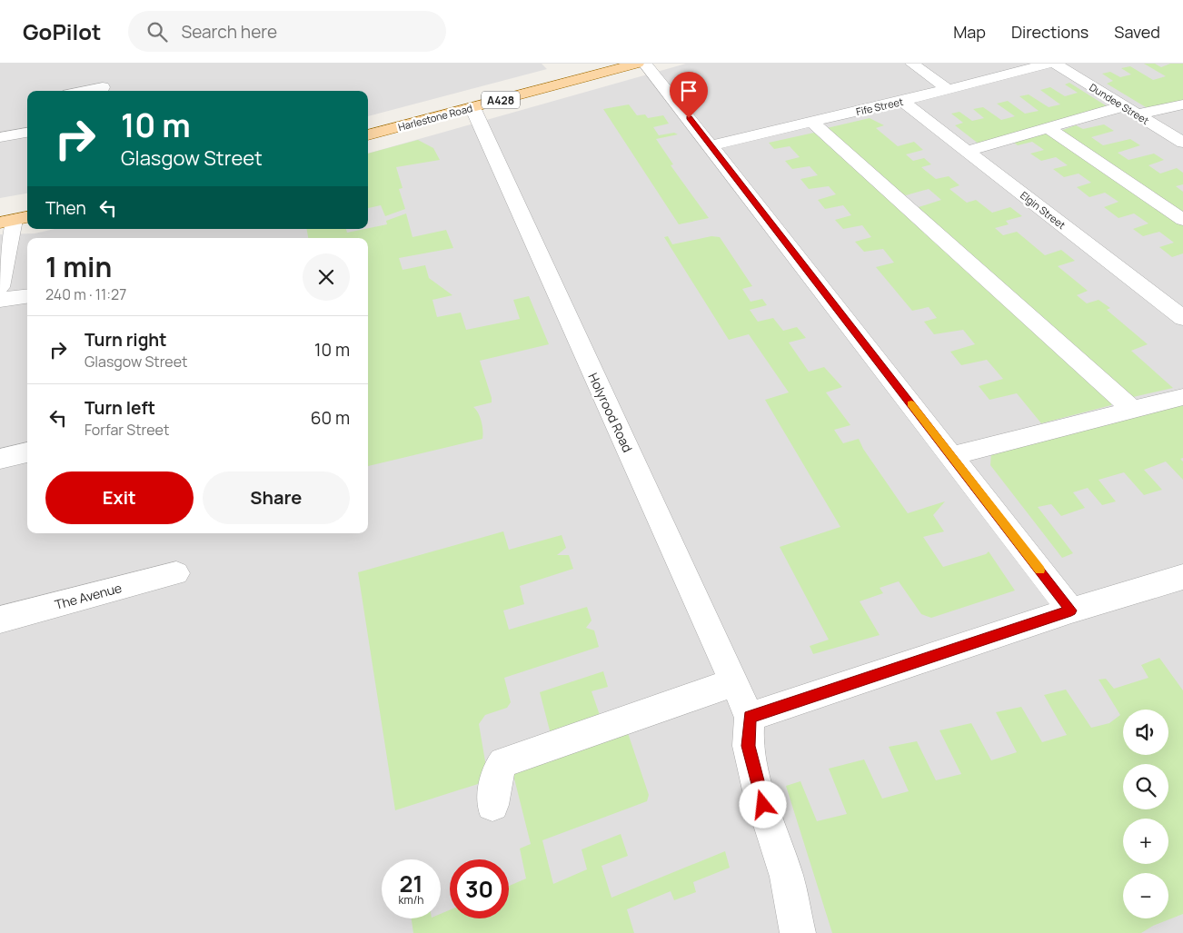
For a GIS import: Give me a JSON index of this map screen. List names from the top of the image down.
{
  "streets": {
    "main road": ["A428", "Harlestone Road"],
    "street": [
      "Dundee Street",
      "Fife Street",
      "Elgin Street",
      "Holyrood Road",
      "The Avenue"
    ]
  },
  "crossings": [
    ["Fife Street", "Elgin Street"],
    ["Harlestone Road", "Holyrood Road"]
  ],
  "page": {
    "header": "GoPilot",
    "search": "Search here",
    "nav": ["Map", "Directions", "Saved"],
    "turn": ["10 m", "Glasgow Street"],
    "then": "Then",
    "heading": ["1 min", "240 m · 11:27"],
    "list": [
      {
        "name": "Turn right",
        "note": "Glasgow Street",
        "value": "10 m"
      },
      {
        "name": "Turn left",
        "note": "Forfar Street",
        "value": "60 m"
      }
    ],
    "buttons": ["Exit", "Share"],
    "map_buttons": ["+", "−"],
    "speed": "21 km/h",
    "limit": "30"
  }
}
